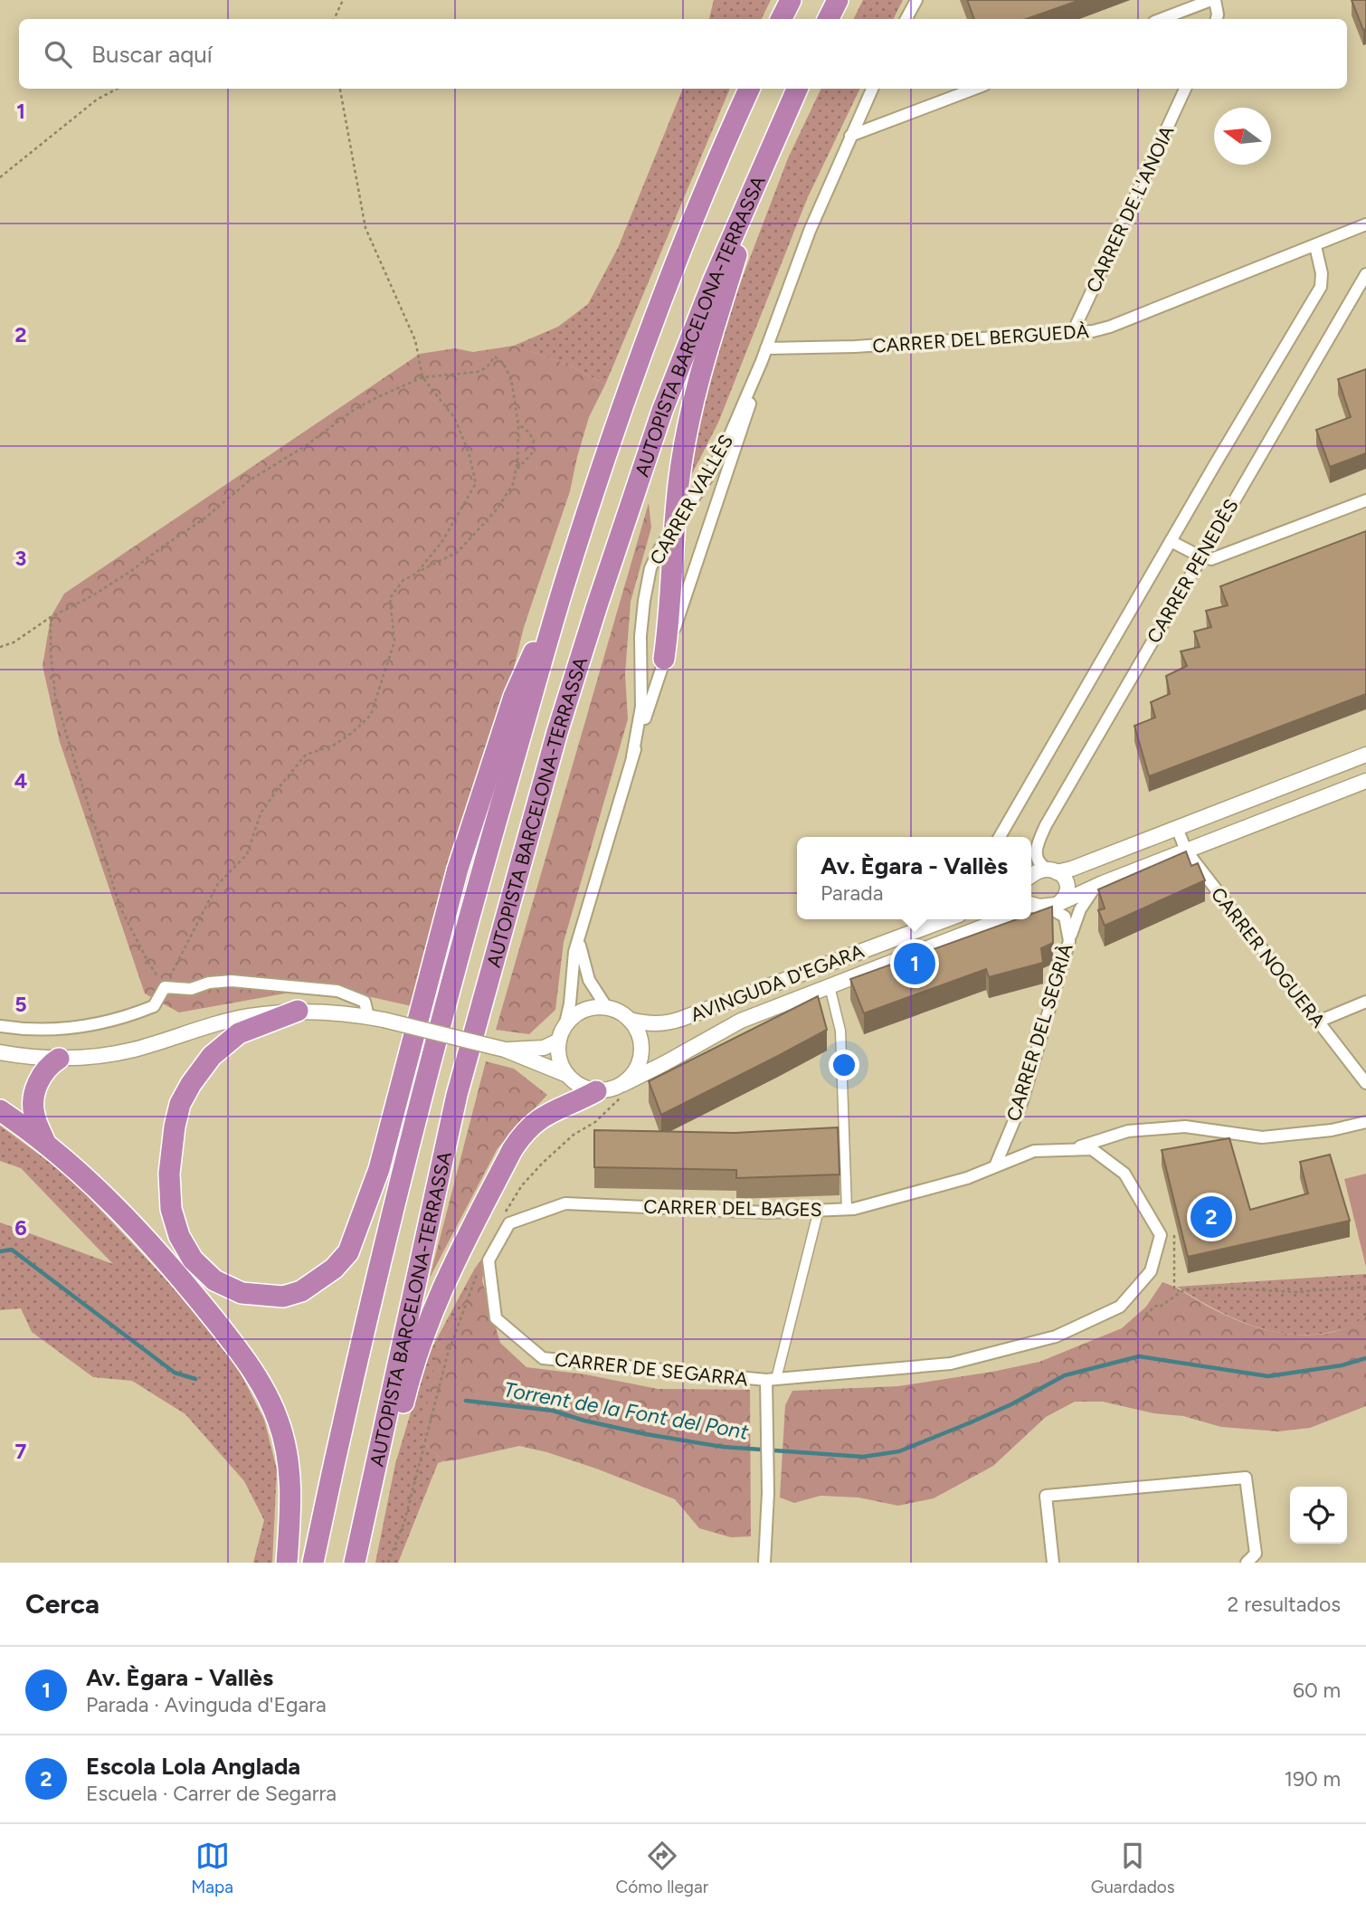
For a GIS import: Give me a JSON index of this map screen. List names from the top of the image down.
{
  "streets": {
    "highway": ["AUTOPISTA BARCELONA-TERRASSA"],
    "street": [
      "CARRER DE L'ANOIA",
      "CARRER DEL BERGUEDÀ",
      "CARRER VALLÈS",
      "CARRER PENEDÈS",
      "CARRER NOGUERA",
      "AVINGUDA D'EGARA",
      "CARRER DEL SEGRIÀ",
      "CARRER DEL BAGES",
      "CARRER DE SEGARRA"
    ]
  },
  "crossings": [
    ["CARRER DE L'ANOIA", "CARRER DEL BERGUEDÀ"],
    ["CARRER DEL BERGUEDÀ", "CARRER VALLÈS"],
    ["CARRER DEL BERGUEDÀ", "CARRER PENEDÈS"],
    ["CARRER VALLÈS", "AVINGUDA D'EGARA"],
    ["CARRER DEL SEGRIÀ", "CARRER DEL BAGES"],
    ["CARRER DEL BAGES", "CARRER DE SEGARRA"]
  ],
  "water": ["Torrent de la Font del Pont"],
  "north": "left",
  "page": {
    "search": "Buscar aquí",
    "popup": ["Av. Ègara - Vallès", "Parada"],
    "pins": ["1", "2"],
    "heading": ["Cerca", "2 resultados"],
    "list": [
      {
        "mark": "1",
        "name": "Av. Ègara - Vallès",
        "note": "Parada · Avinguda d'Egara",
        "value": "60 m"
      },
      {
        "mark": "2",
        "name": "Escola Lola Anglada",
        "note": "Escuela · Carrer de Segarra",
        "value": "190 m"
      }
    ],
    "nav": ["Mapa", "Cómo llegar", "Guardados"]
  },
  "grid": {
    "rows": [
      "1",
      "2",
      "3",
      "4",
      "5",
      "6",
      "7"
    ]
  }
}
